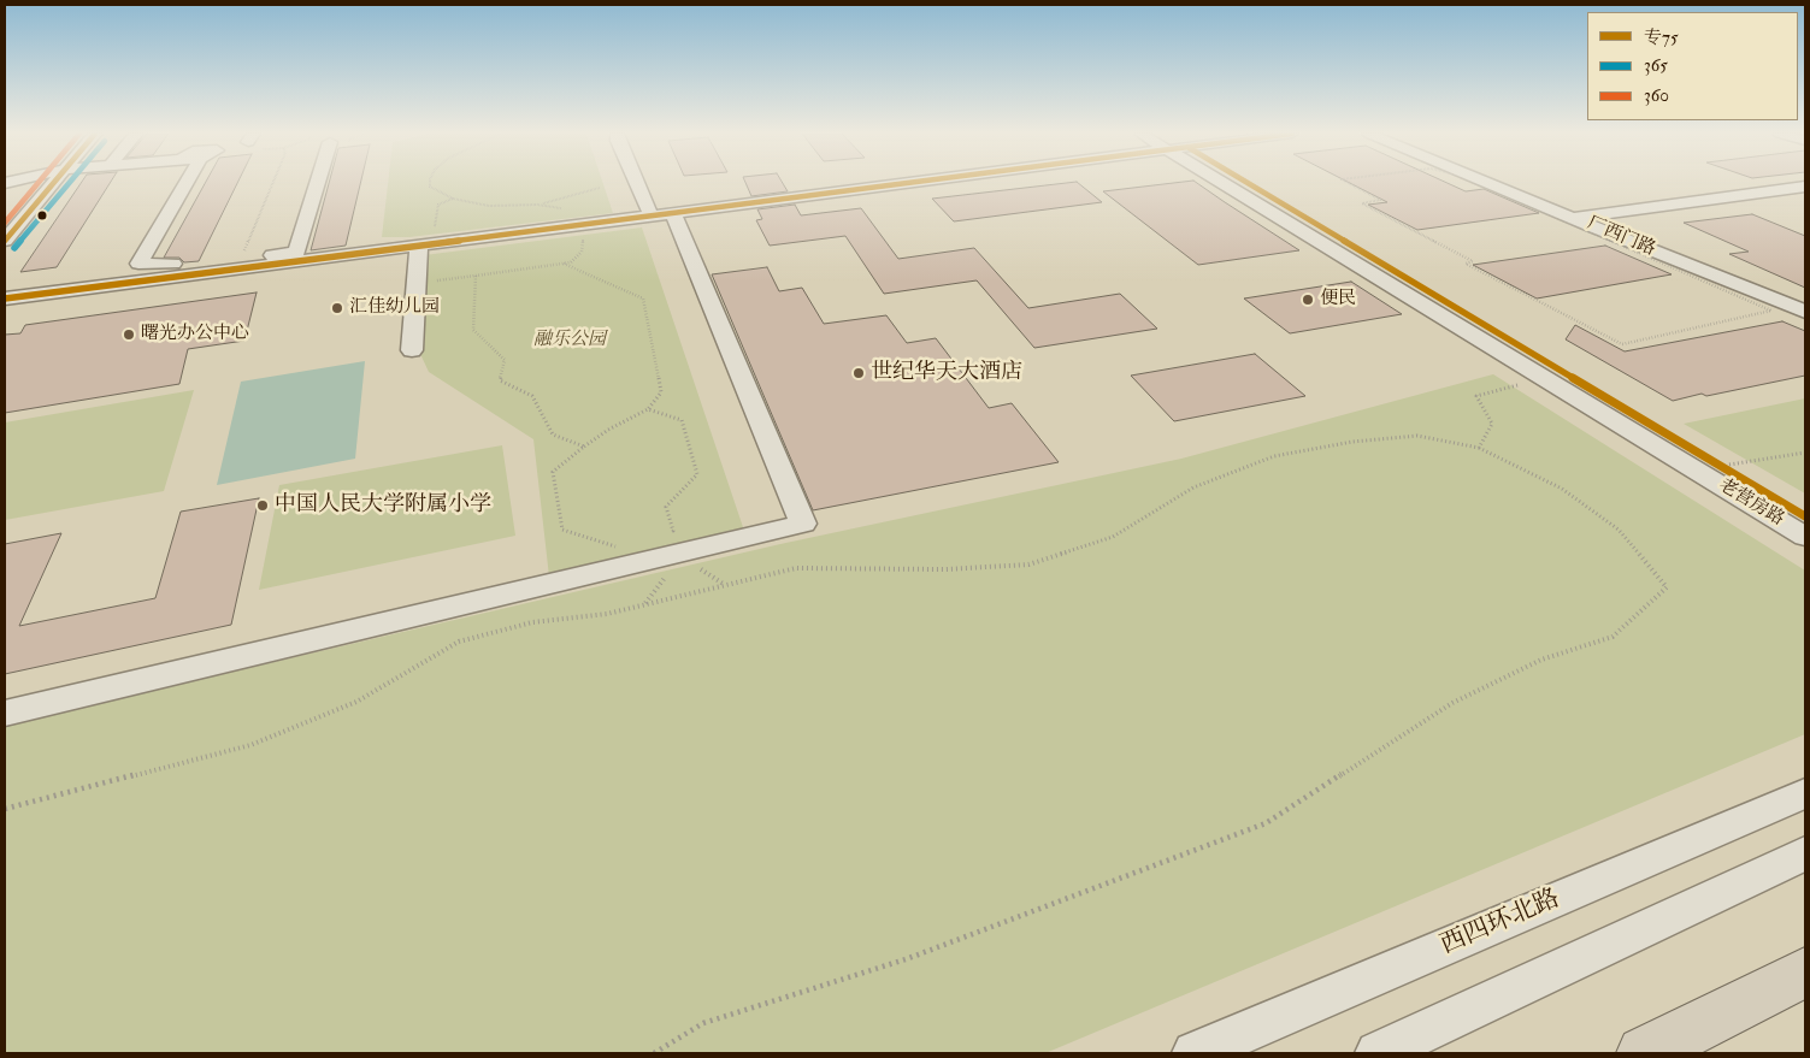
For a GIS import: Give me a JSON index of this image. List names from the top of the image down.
{
  "streets": {
    "street": ["厂西门路", "老营房路", "西四环北路"]
  },
  "parks": ["融乐公园"],
  "places": [
    "便民",
    "汇佳幼儿园",
    "曙光办公中心",
    "世纪华天大酒店",
    "中国人民大学附属小学"
  ],
  "lines": ["transit line 专75", "transit line 365", "transit line 360"],
  "legend": ["专75", "365", "360"]
}
